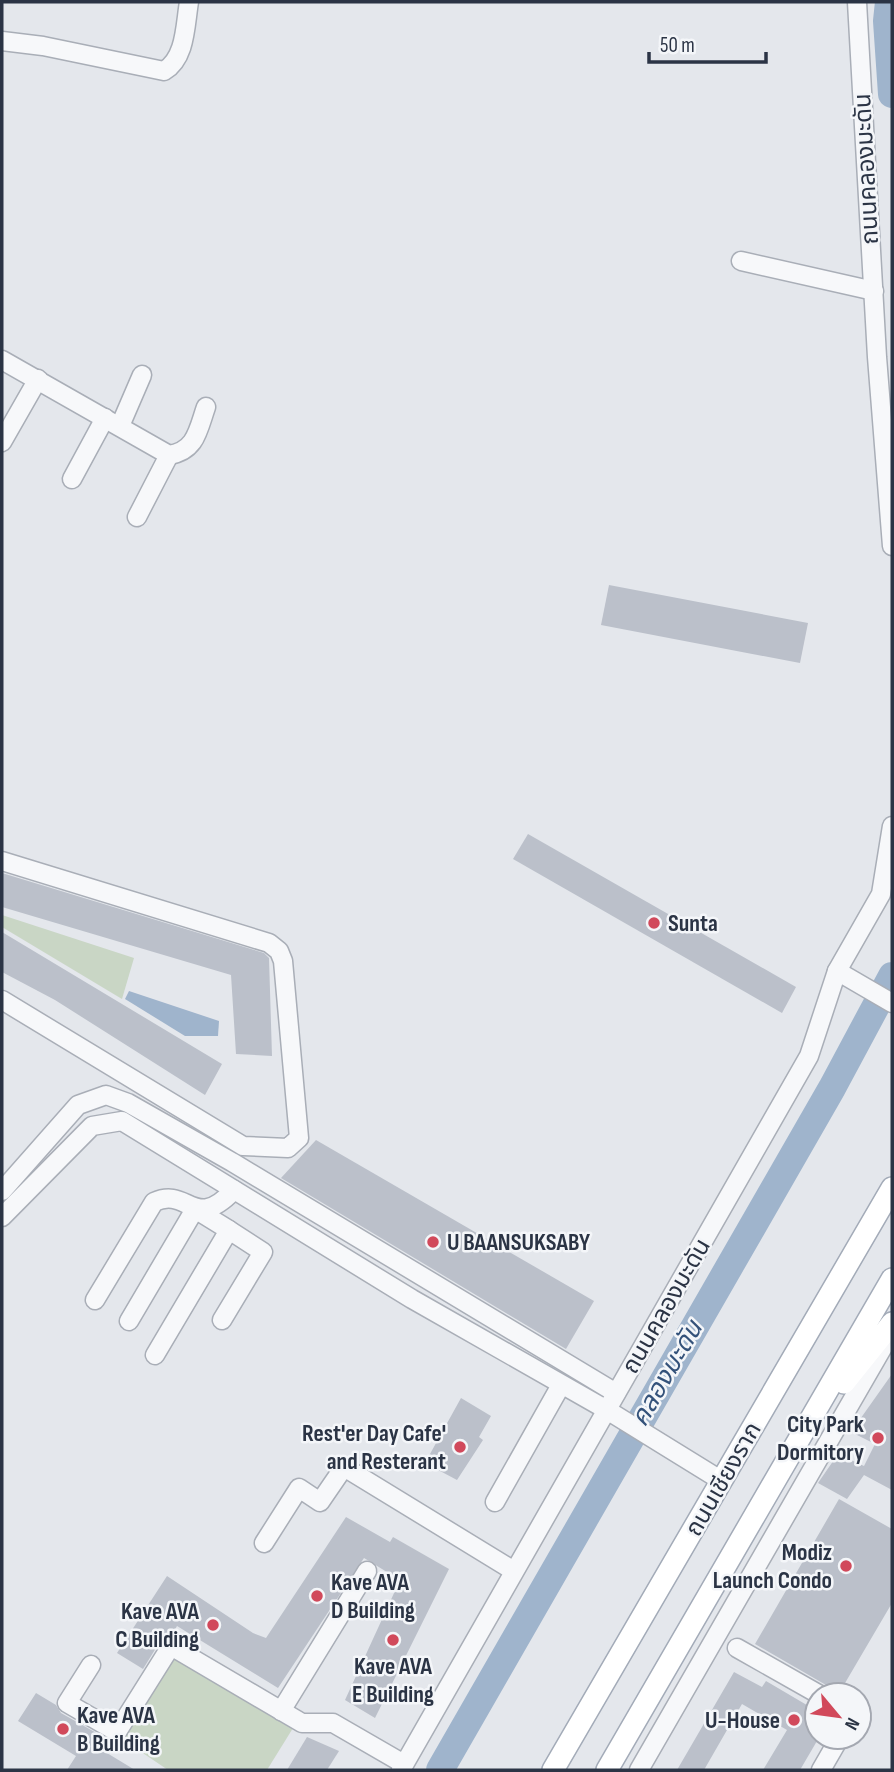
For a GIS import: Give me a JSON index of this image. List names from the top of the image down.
{
  "streets": {
    "main road": ["ถนนเชียงราก"],
    "street": ["ถนนคลองมะดัน"]
  },
  "water": ["คลองมะดัน"],
  "places": [
    "Sunta",
    "U BAANSUKSABY",
    "City Park Dormitory",
    "Rest'er Day Cafe' and Resterant",
    "Modiz Launch Condo",
    "Kave AVA D Building",
    "Kave AVA C Building",
    "Kave AVA E Building",
    "U-House",
    "Kave AVA B Building"
  ],
  "scale_bar": "50 m",
  "north": "bottom right"
}
